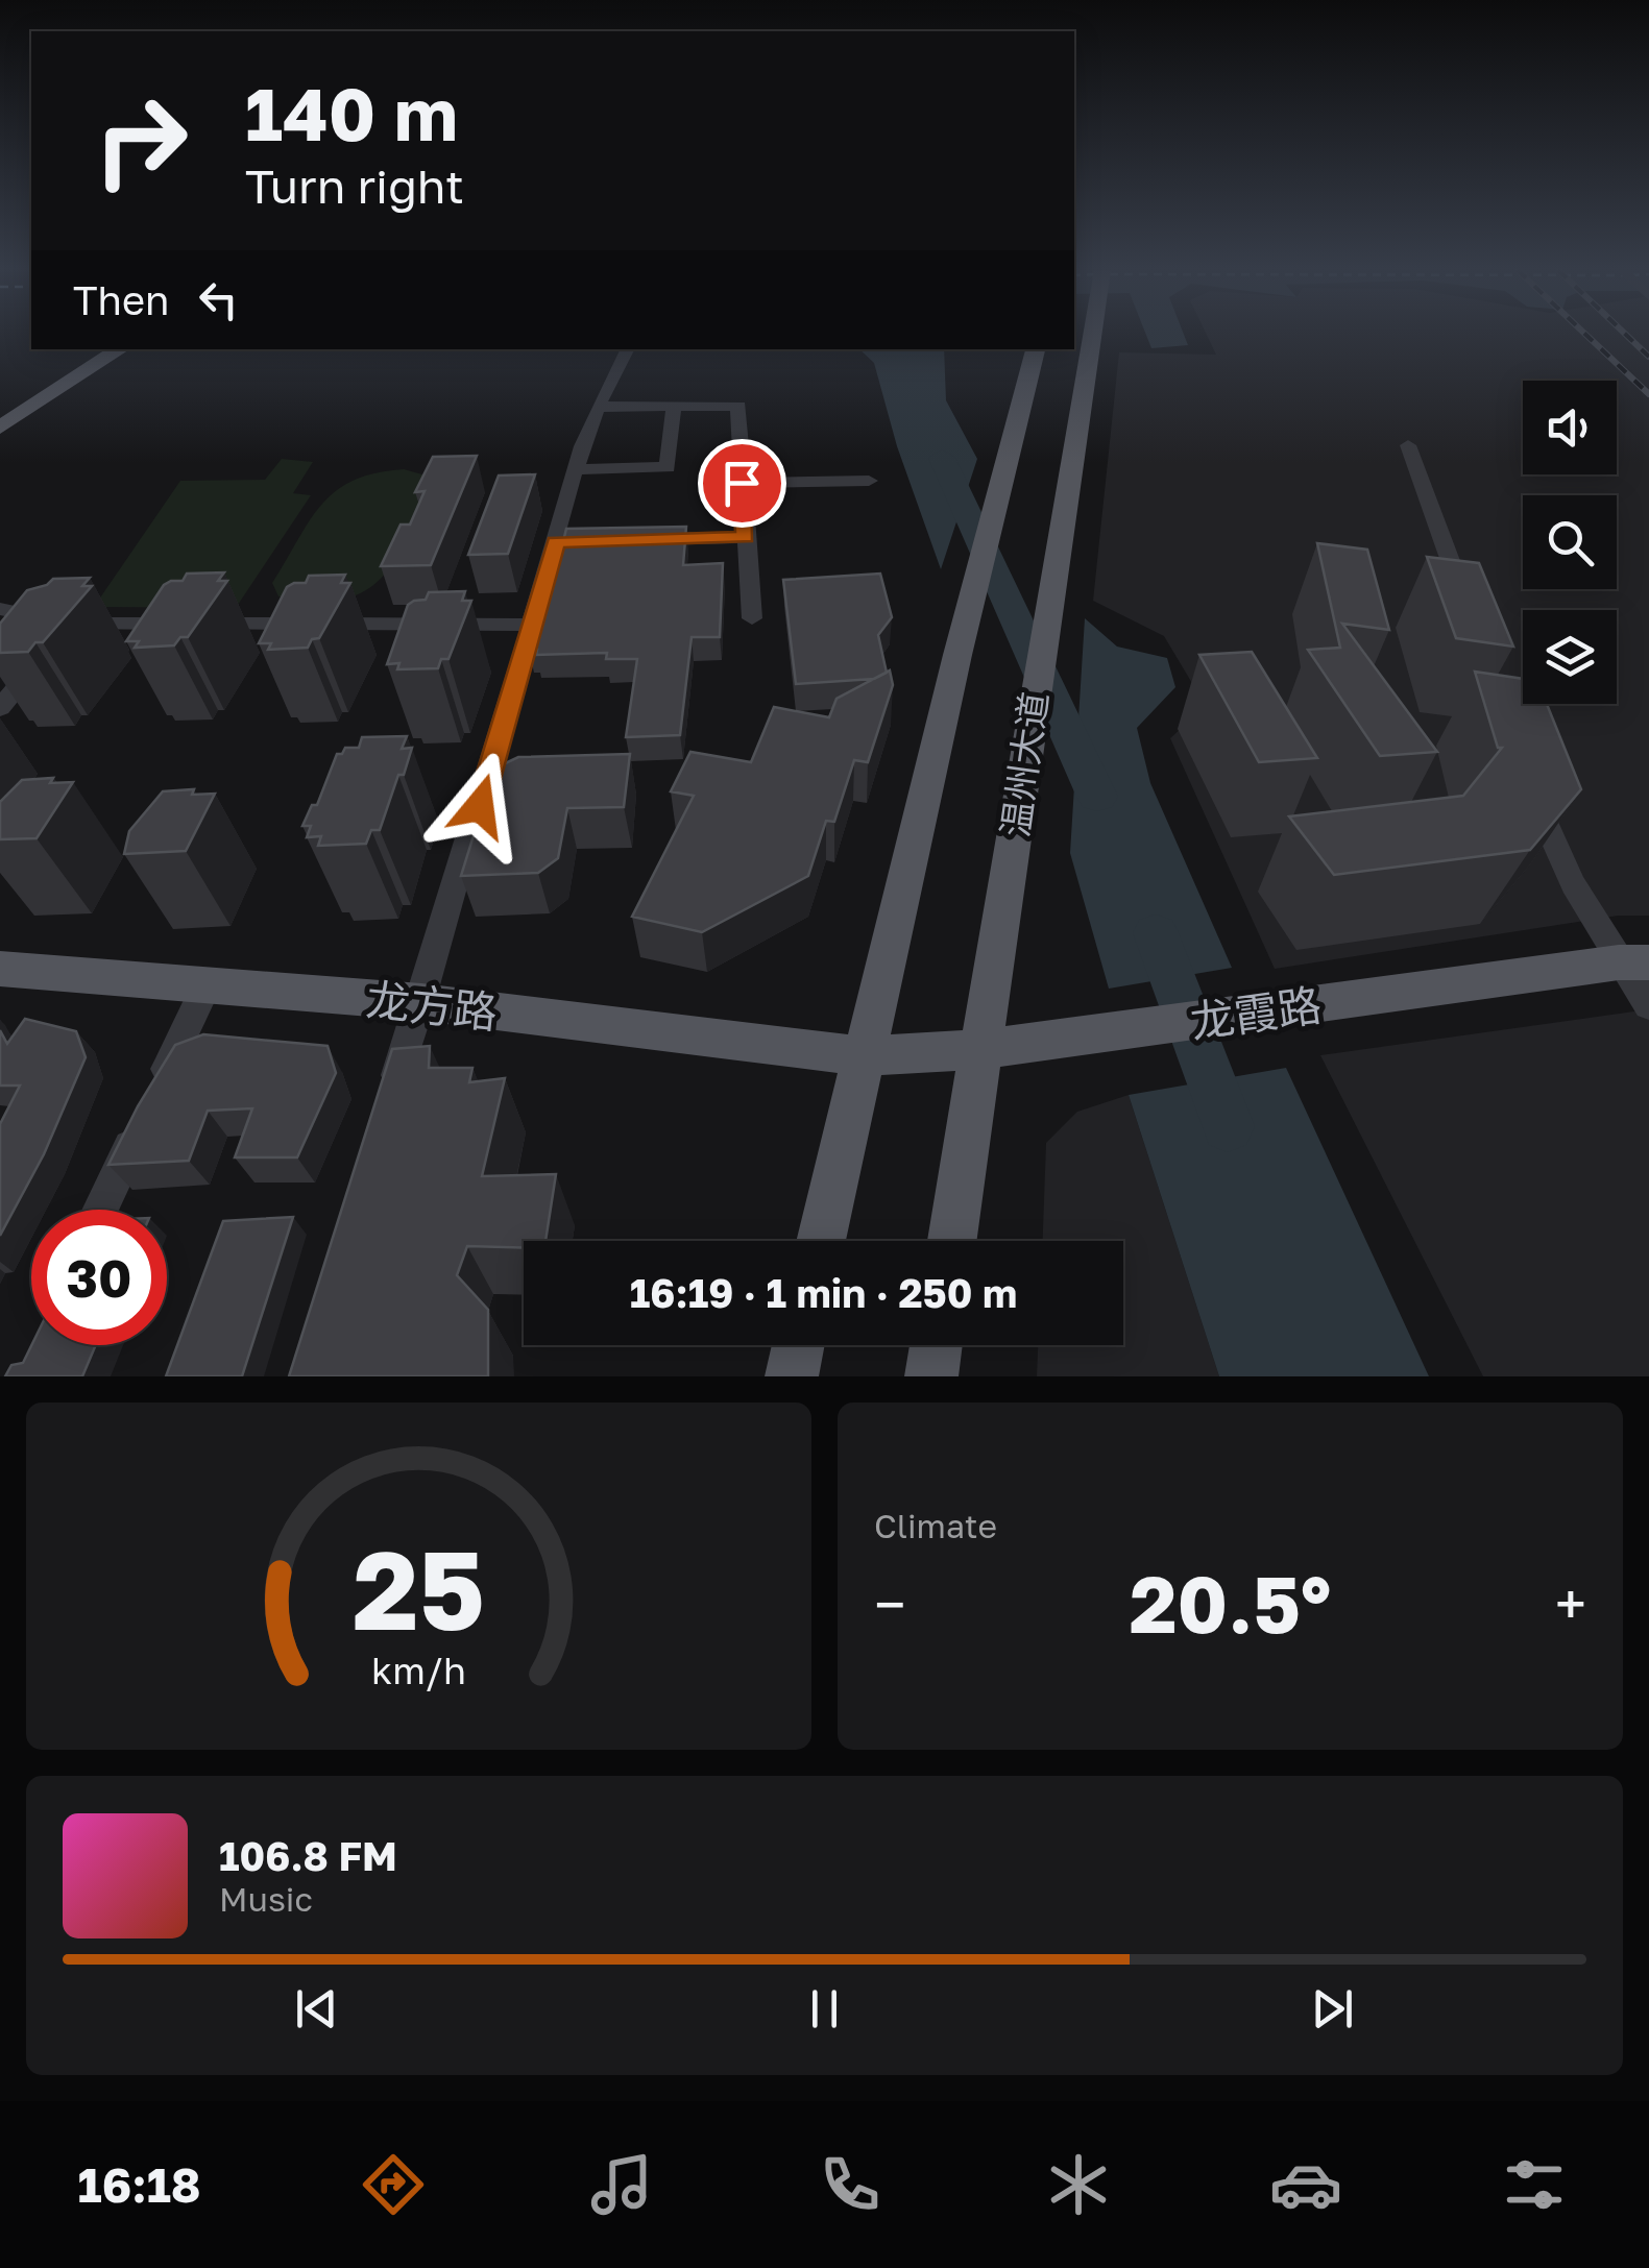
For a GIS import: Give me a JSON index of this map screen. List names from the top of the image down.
{
  "streets": {
    "main road": ["温州大道", "龙方路", "龙霞路"]
  },
  "crossings": [
    ["温州大道", "龙霞路"],
    ["龙方路", "龙霞路"]
  ],
  "page": {
    "turn": ["140 m", "Turn right"],
    "then": "Then",
    "limit": "30",
    "trip": "16:19 · 1 min · 250 m",
    "tile": "Climate",
    "heat": ["−", "20.5°", "+"],
    "song": ["106.8 FM", "Music"],
    "tabs": "16:18",
    "gauge": ["25", "km/h"]
  }
}
